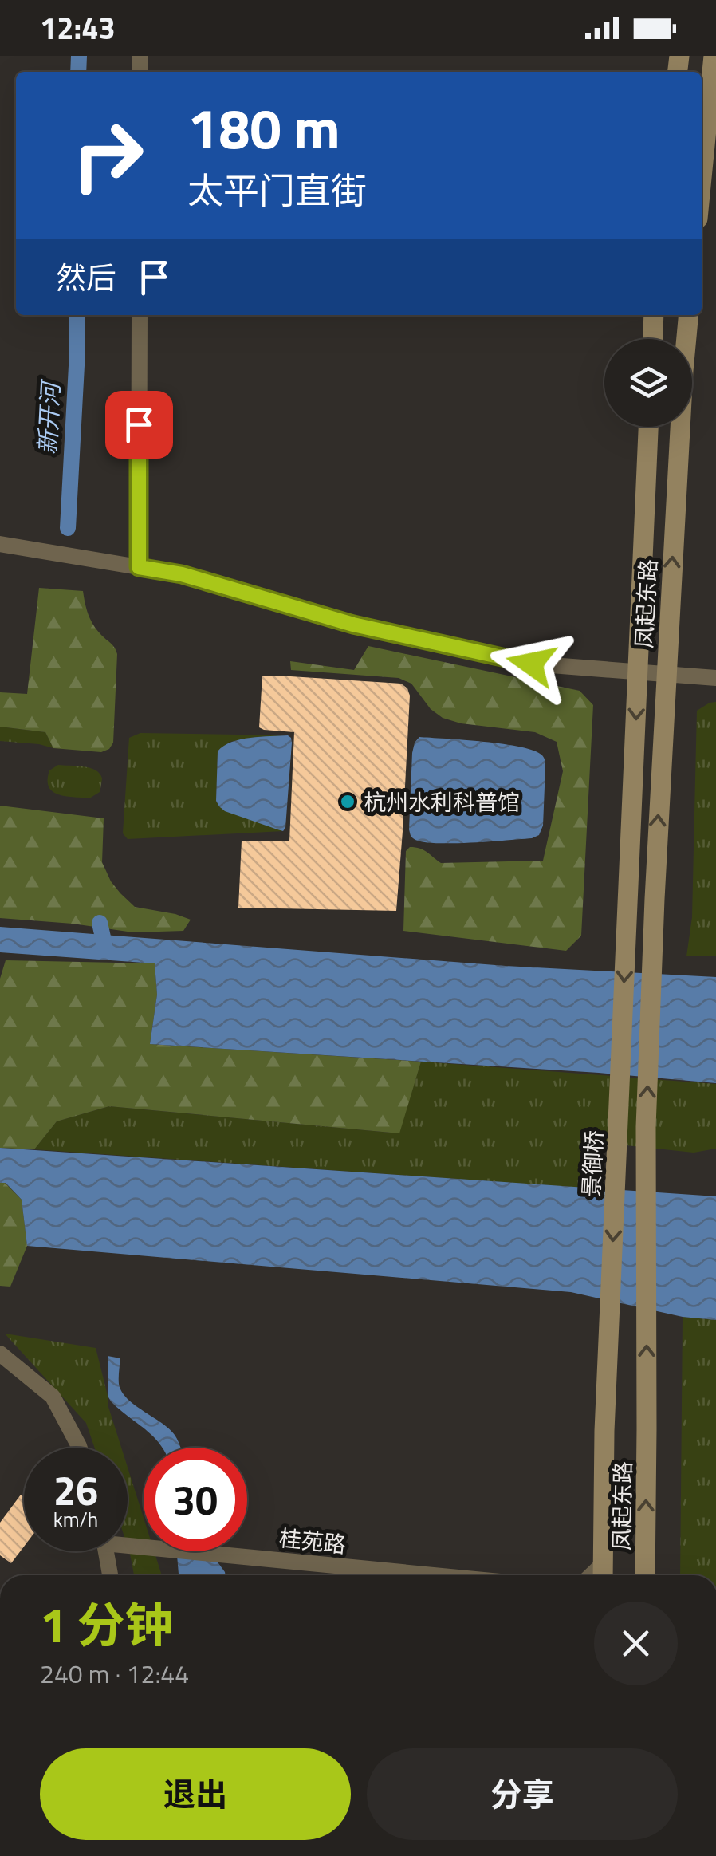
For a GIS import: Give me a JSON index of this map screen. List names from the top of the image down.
{
  "streets": {
    "main road": ["凤起东路", "景御桥"],
    "street": ["桂苑路"]
  },
  "crossings": [
    ["凤起东路", "景御桥"]
  ],
  "one_way": ["景御桥"],
  "water": ["新开河"],
  "places": ["杭州水利科普馆"],
  "page": {
    "status": "12:43",
    "turn": ["180 m", "太平门直街"],
    "then": "然后",
    "speed": "26 km/h",
    "limit": "30",
    "heading": ["1 分钟", "240 m · 12:44"],
    "buttons": ["退出", "分享"]
  }
}
